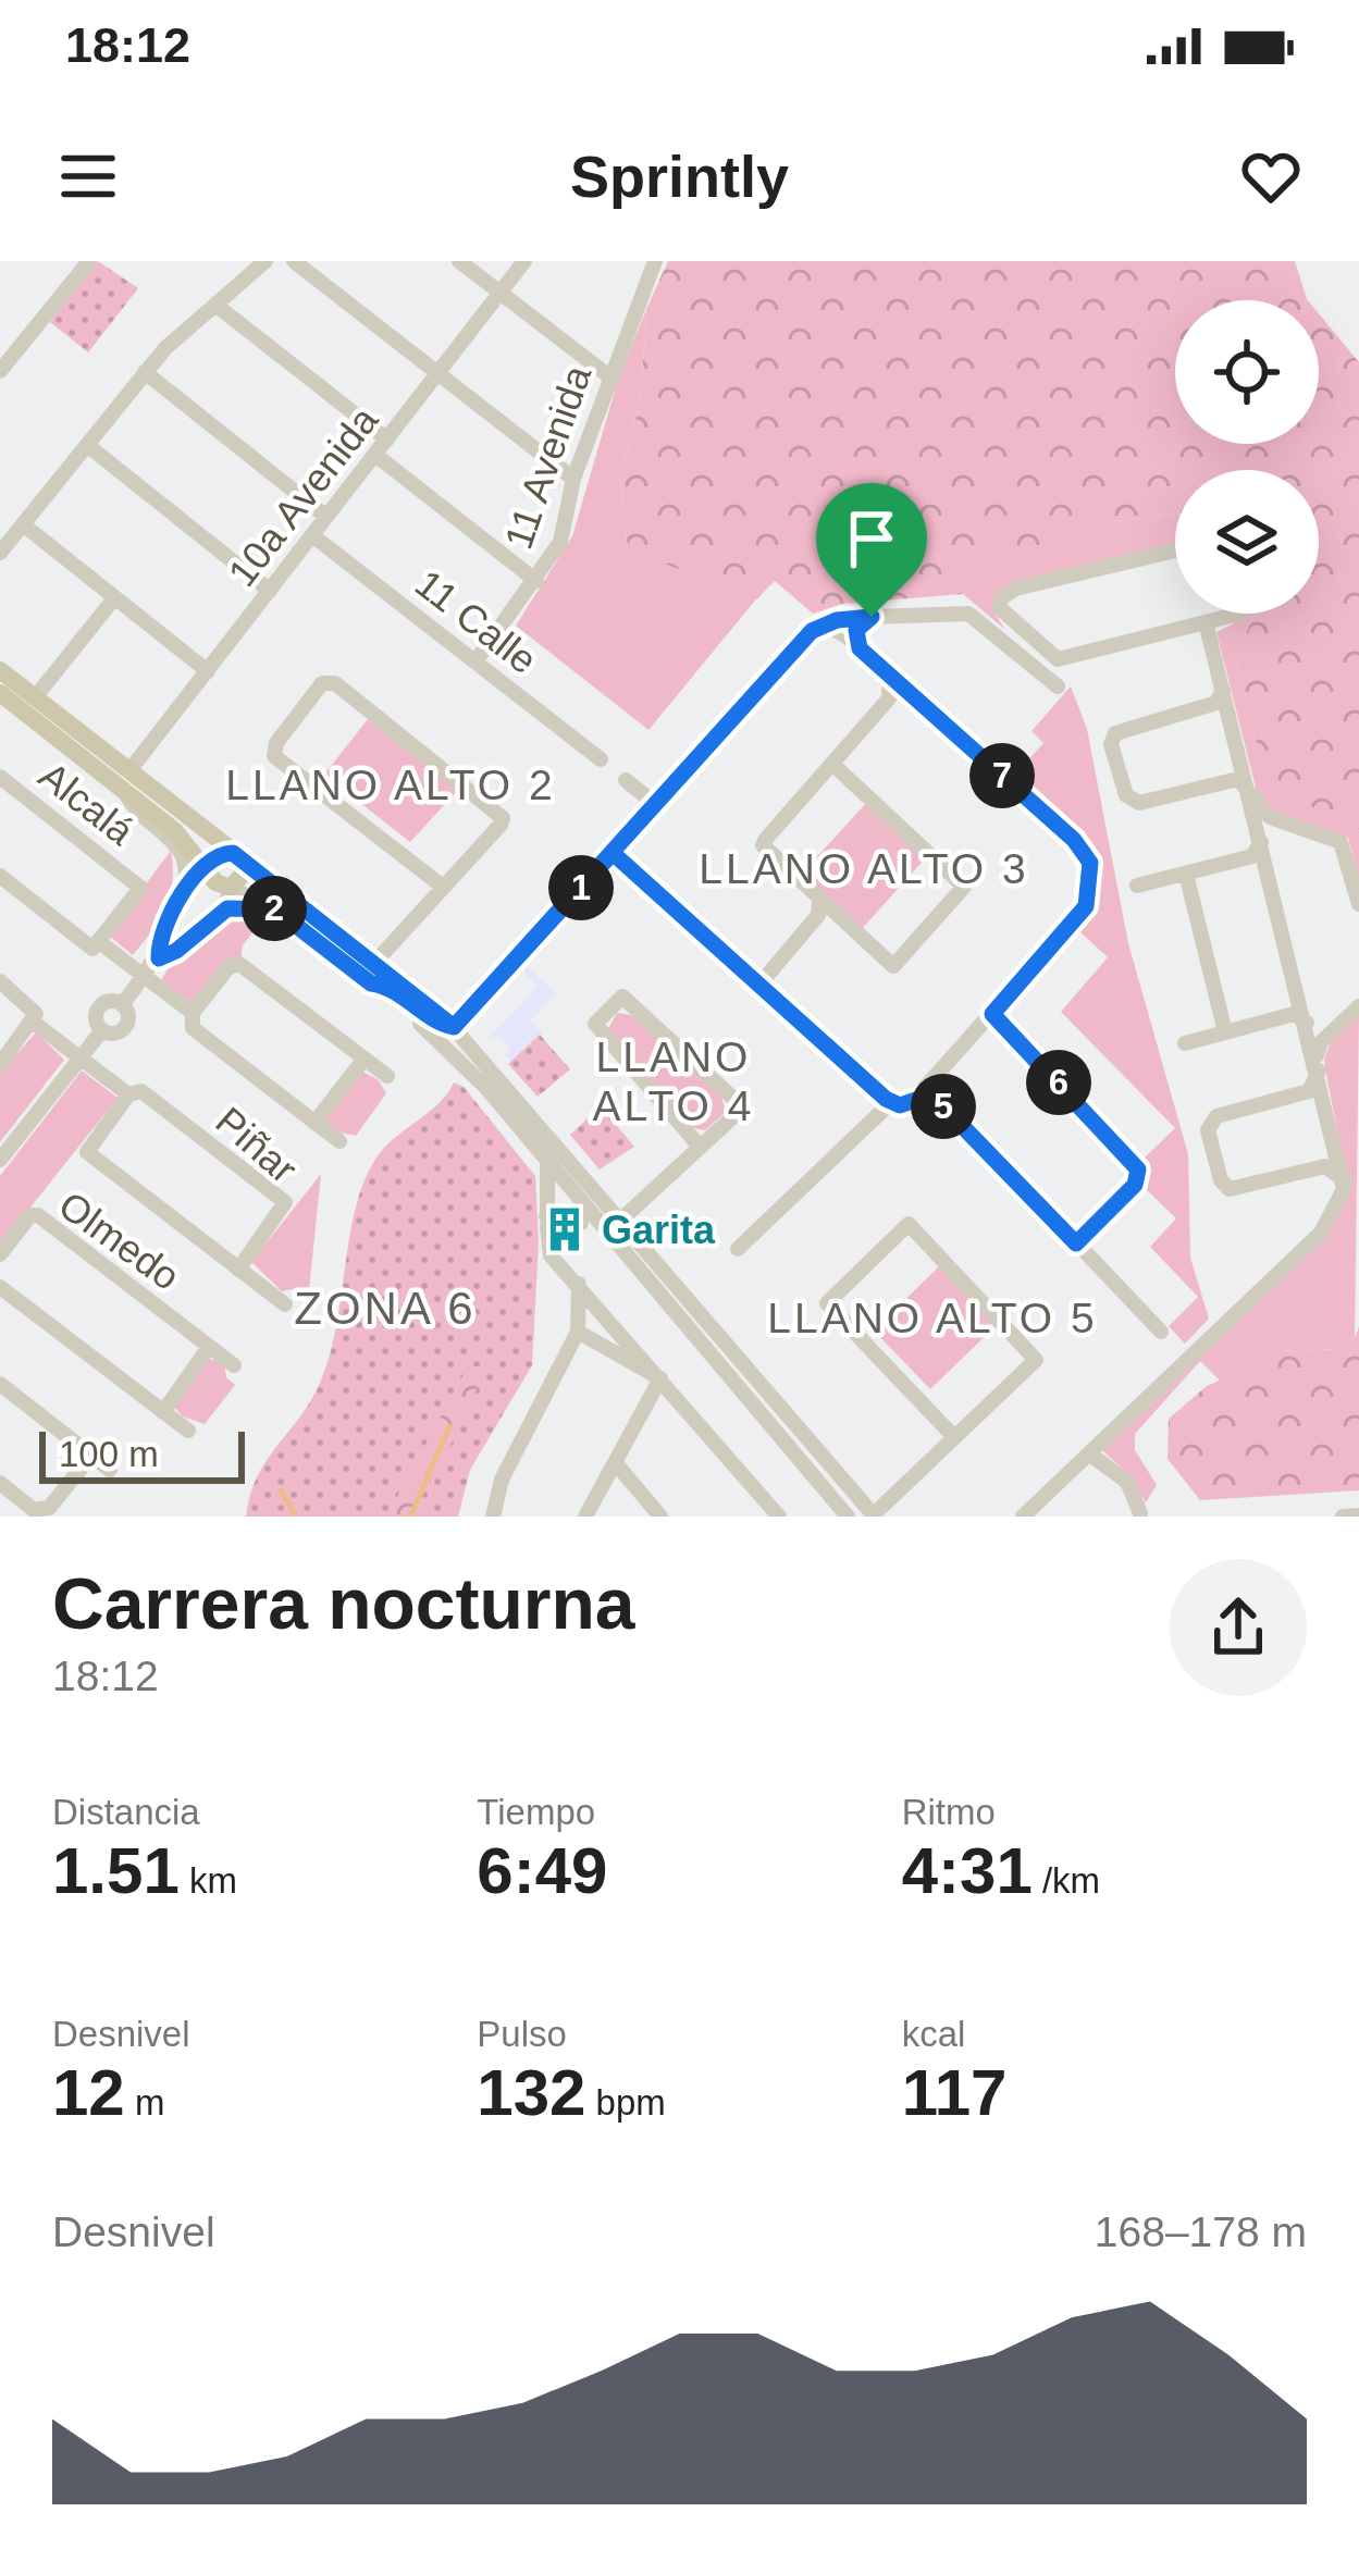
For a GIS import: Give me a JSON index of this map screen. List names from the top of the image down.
{
  "streets": {
    "street": [
      "11 Avenida",
      "10a Avenida",
      "11 Calle",
      "Alcalá",
      "Piñar",
      "Olmedo"
    ]
  },
  "crossings": [
    ["11 Avenida", "11 Calle"],
    ["10a Avenida", "11 Calle"]
  ],
  "districts": [
    "LLANO ALTO 2",
    "LLANO ALTO 3",
    "LLANO ALTO 4",
    "ZONA 6",
    "LLANO ALTO 5"
  ],
  "places": {
    "building": ["Garita"]
  },
  "scale_bar": "100 m",
  "page": {
    "status": "18:12",
    "header": "Sprintly",
    "pins": [
      "7",
      "1",
      "2",
      "6",
      "5"
    ],
    "scale": "100 m",
    "heading": ["Carrera nocturna", "18:12"],
    "stats": [
      ["Distancia", "1.51 km"],
      ["Tiempo", "6:49"],
      ["Ritmo", "4:31 /km"],
      ["Desnivel", "12 m"],
      ["Pulso", "132 bpm"],
      ["kcal", "117"]
    ],
    "chart": ["Desnivel", "168–178 m"]
  }
}
